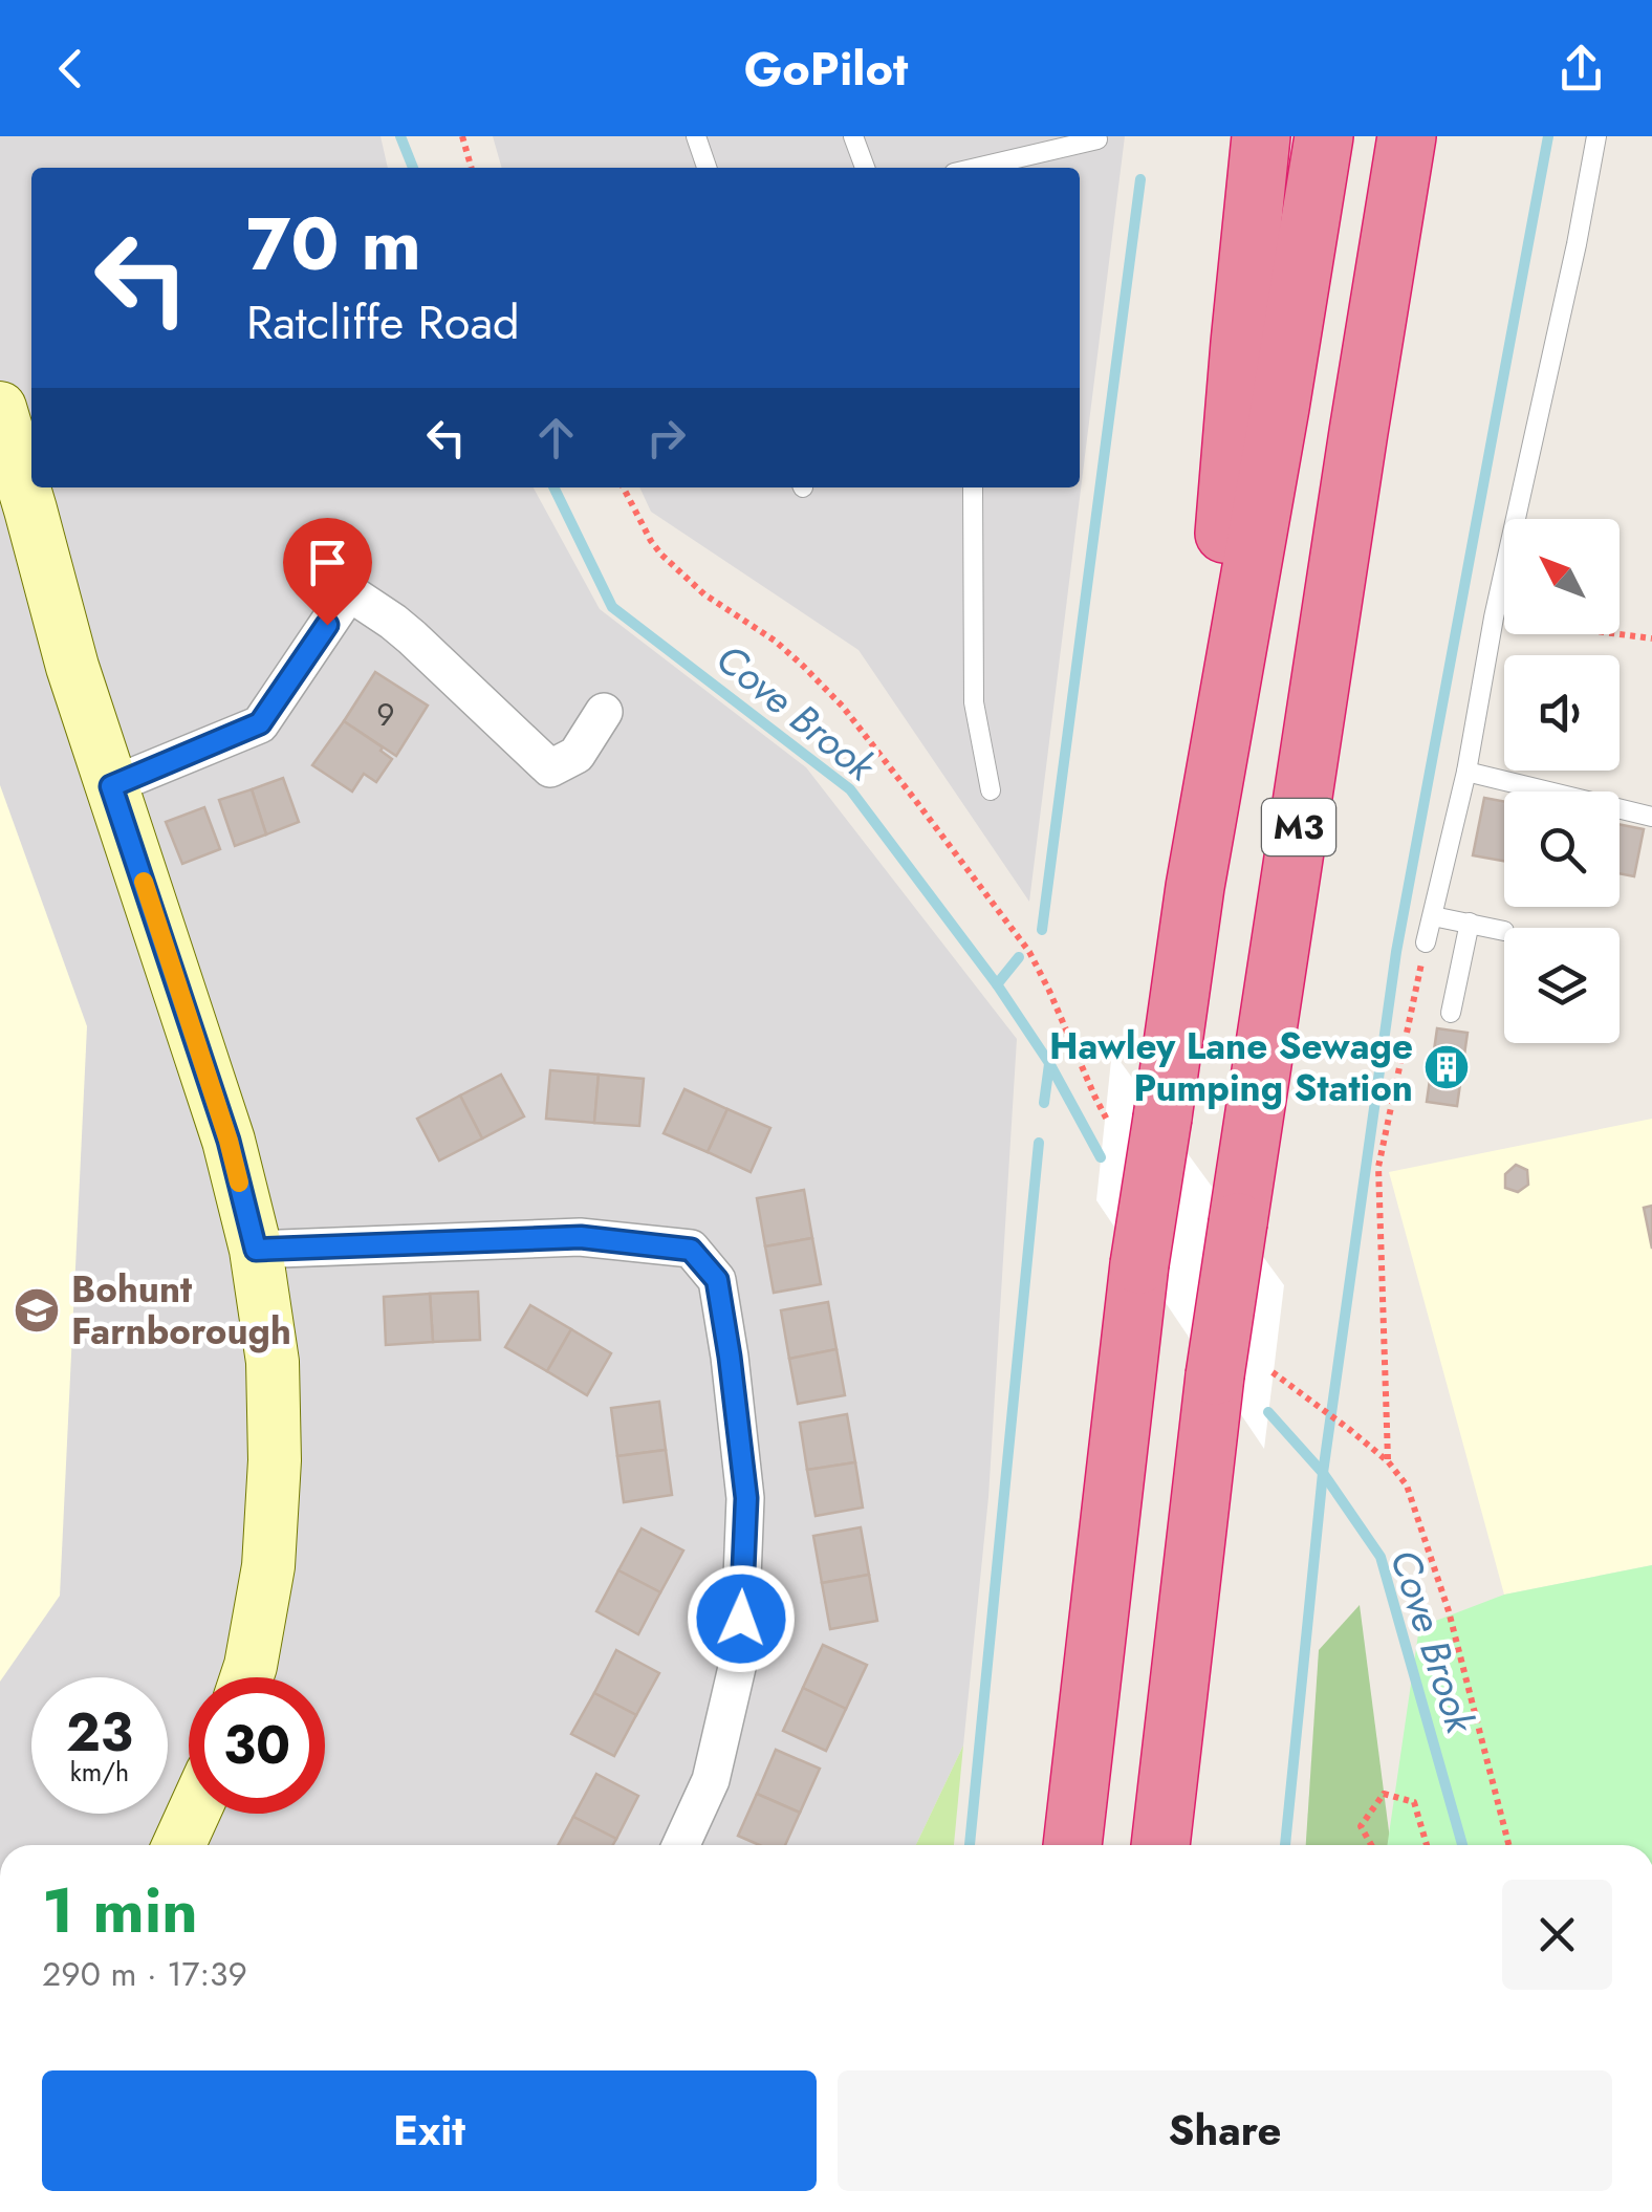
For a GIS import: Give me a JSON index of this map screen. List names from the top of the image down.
{
  "streets": {
    "highway": ["M3"]
  },
  "water": ["Cove Brook"],
  "places": {
    "building": ["Hawley Lane Sewage Pumping Station"],
    "school or university": ["Bohunt Farnborough"]
  },
  "house_numbers": ["9"],
  "north": "top left",
  "page": {
    "header": "GoPilot",
    "turn": ["70 m", "Ratcliffe Road"],
    "speed": "23 km/h",
    "limit": "30",
    "heading": ["1 min", "290 m · 17:39"],
    "buttons": ["Exit", "Share"]
  }
}
